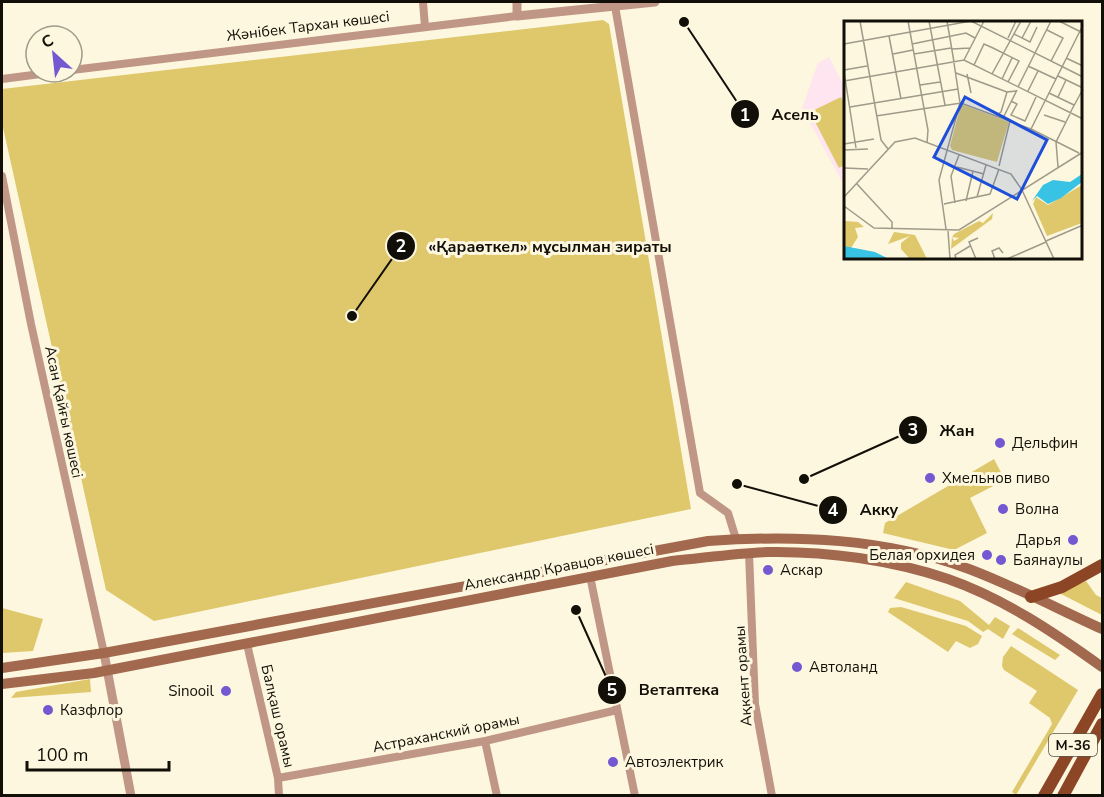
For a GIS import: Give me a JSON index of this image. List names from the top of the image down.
{
  "streets": {
    "main road": ["Александр Кравцов көшесі", "M-36"],
    "street": [
      "Жәнібек Тархан көшесі",
      "Асан Қайғы көшесі",
      "Ақкент орамы",
      "Балқаш орамы",
      "Астраханский орамы"
    ]
  },
  "crossings": [
    ["Асан Қайғы көшесі", "Александр Кравцов көшесі"],
    ["Александр Кравцов көшесі", "Ақкент орамы"],
    ["Александр Кравцов көшесі", "Балқаш орамы"],
    ["Балқаш орамы", "Астраханский орамы"]
  ],
  "places": [
    "Асель",
    "«Қараөткел» мұсылман зираты",
    "Дельфин",
    "Хмельнов пиво",
    "Жан",
    "Акку",
    "Волна",
    "Дарья",
    "Белая орхидея",
    "Баянаулы",
    "Аскар",
    "Ветаптека",
    "Автоланд",
    "Sinooil",
    "Казфлор",
    "Автоэлектрик"
  ],
  "scale_bar": "100 m",
  "north": "top left"
}
